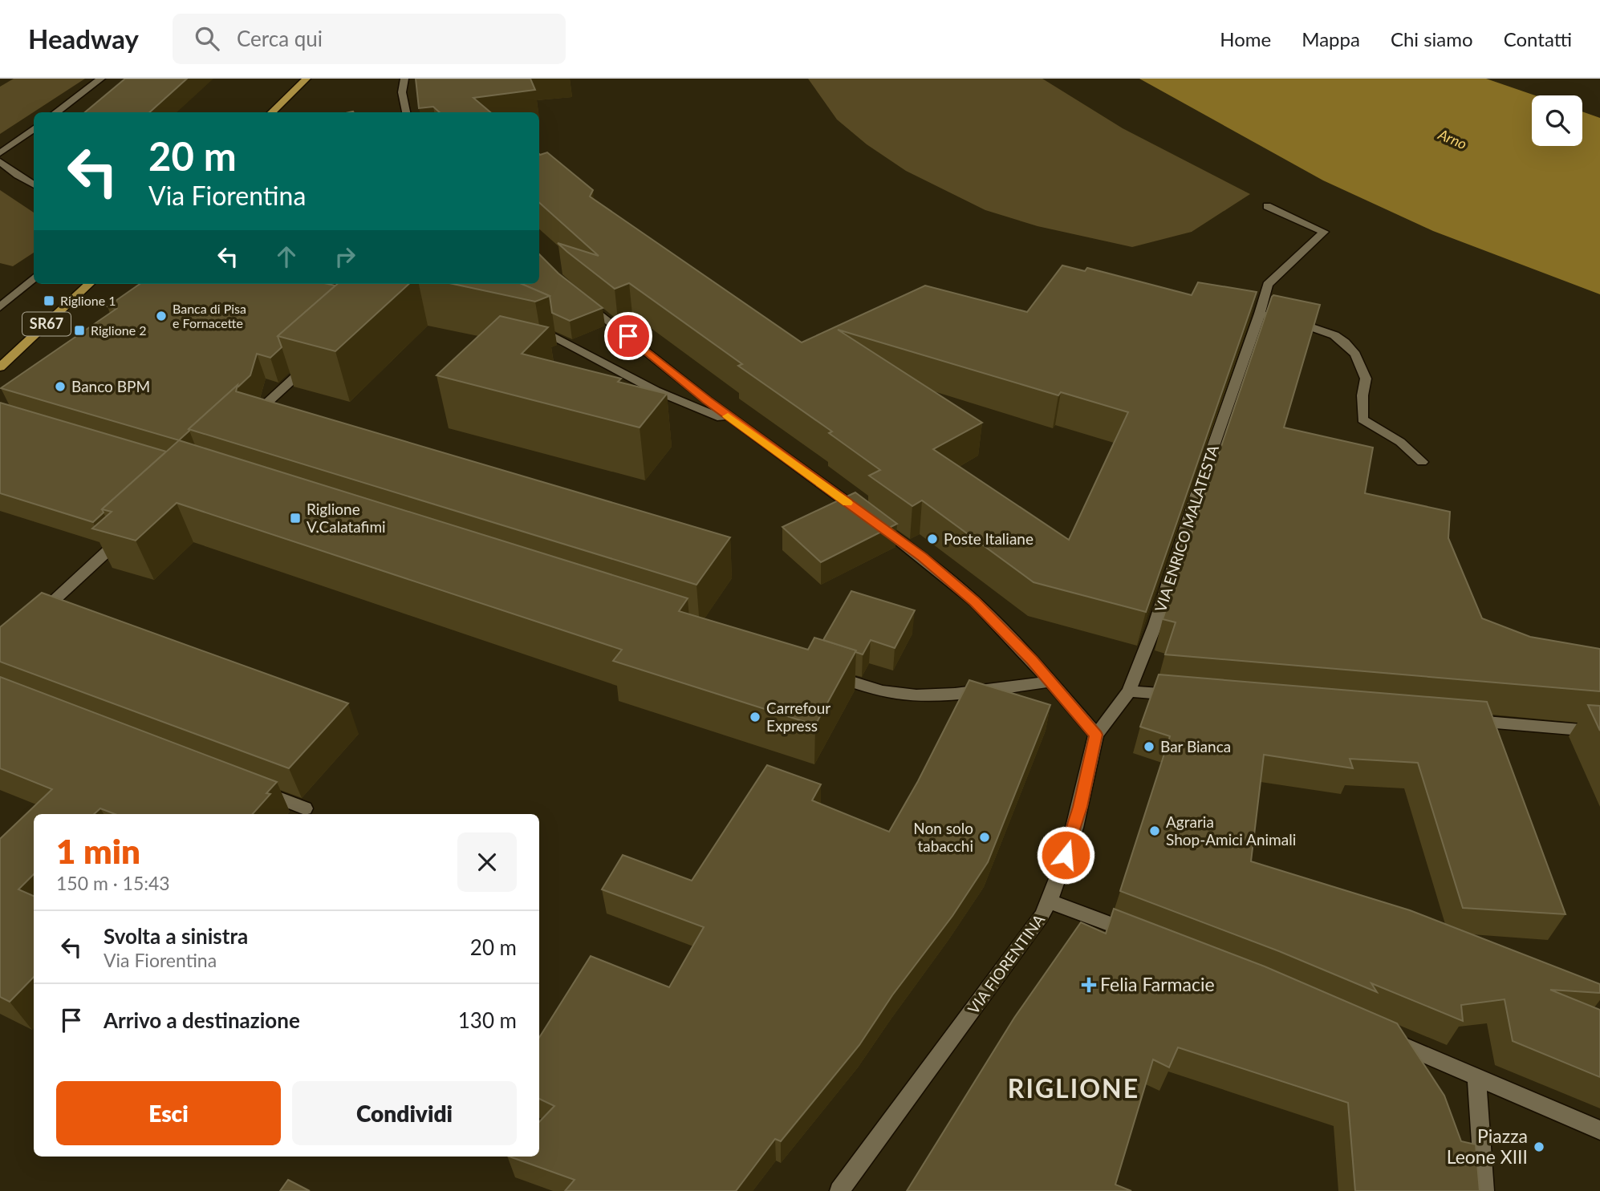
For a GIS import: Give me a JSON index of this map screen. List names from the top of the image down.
{
  "streets": {
    "main road": ["SR67"],
    "street": ["VIA ENRICO MALATESTA", "VIA FIORENTINA"]
  },
  "crossings": [
    ["VIA ENRICO MALATESTA", "VIA FIORENTINA"]
  ],
  "districts": ["RIGLIONE"],
  "water": ["Arno"],
  "places": {
    "transit": ["Riglione 1", "Riglione 2", "Riglione V.Calatafimi"],
    "other": [
      "Banca di Pisa e Fornacette",
      "Banco BPM",
      "Poste Italiane",
      "Carrefour Express",
      "Bar Bianca",
      "Agraria Shop-Amici Animali",
      "Non solo tabacchi",
      "Piazza Leone XIII"
    ],
    "health": ["Felia Farmacie"]
  },
  "page": {
    "header": "Headway",
    "search": "Cerca qui",
    "nav": [
      "Home",
      "Mappa",
      "Chi siamo",
      "Contatti"
    ],
    "turn": ["20 m", "Via Fiorentina"],
    "heading": ["1 min", "150 m · 15:43"],
    "list": [
      {
        "name": "Svolta a sinistra",
        "note": "Via Fiorentina",
        "value": "20 m"
      },
      {
        "name": "Arrivo a destinazione",
        "value": "130 m"
      }
    ],
    "buttons": ["Esci", "Condividi"]
  }
}
